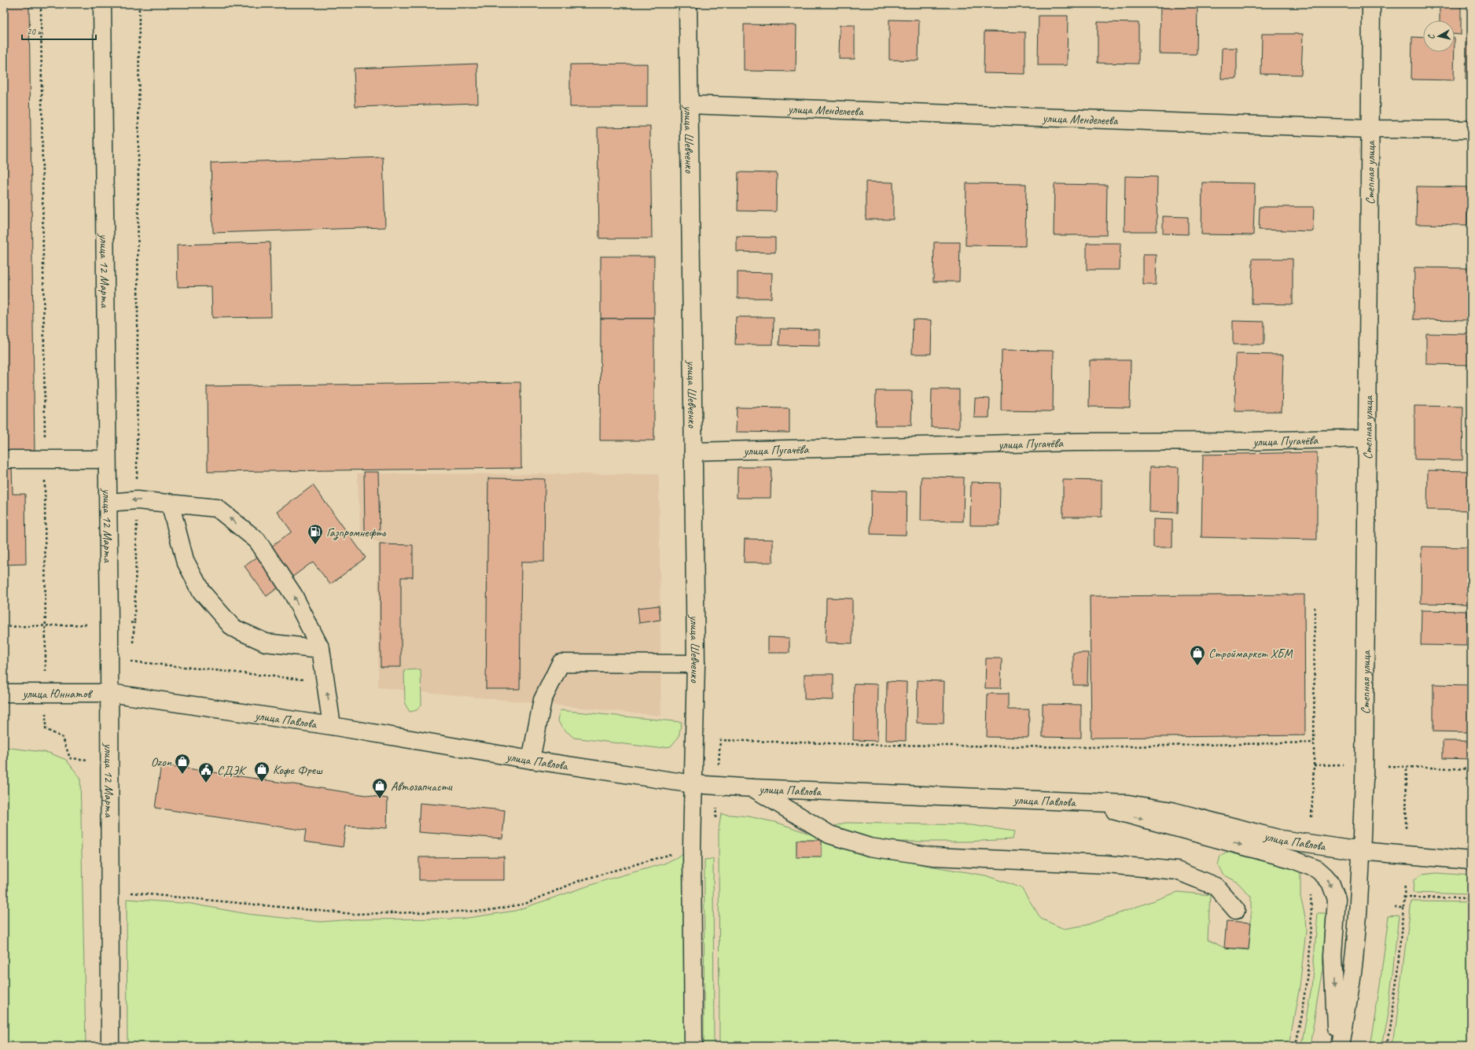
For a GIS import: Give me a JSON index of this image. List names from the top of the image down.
{
  "streets": {
    "street": [
      "улица Менделеева",
      "улица Шевченко",
      "Степная улица",
      "улица 12 Марта",
      "улица Пугачёва",
      "улица Юннатов",
      "улица Павлова"
    ]
  },
  "crossings": [
    ["улица Менделеева", "улица Шевченко"],
    ["улица Менделеева", "Степная улица"],
    ["улица Шевченко", "улица Пугачёва"],
    ["улица Шевченко", "улица Павлова"],
    ["Степная улица", "улица Пугачёва"],
    ["Степная улица", "улица Павлова"],
    ["улица 12 Марта", "улица Юннатов"],
    ["улица 12 Марта", "улица Павлова"],
    ["улица Юннатов", "улица Павлова"]
  ],
  "places": {
    "fuel station": ["Газпромнефть"],
    "shop": [
      "Строймаркет ХБМ",
      "Ozon",
      "Кофе Фреш",
      "Автозапчасти"
    ],
    "public building": ["СДЭК"]
  },
  "scale_bar": "20 m",
  "north": "left"
}
